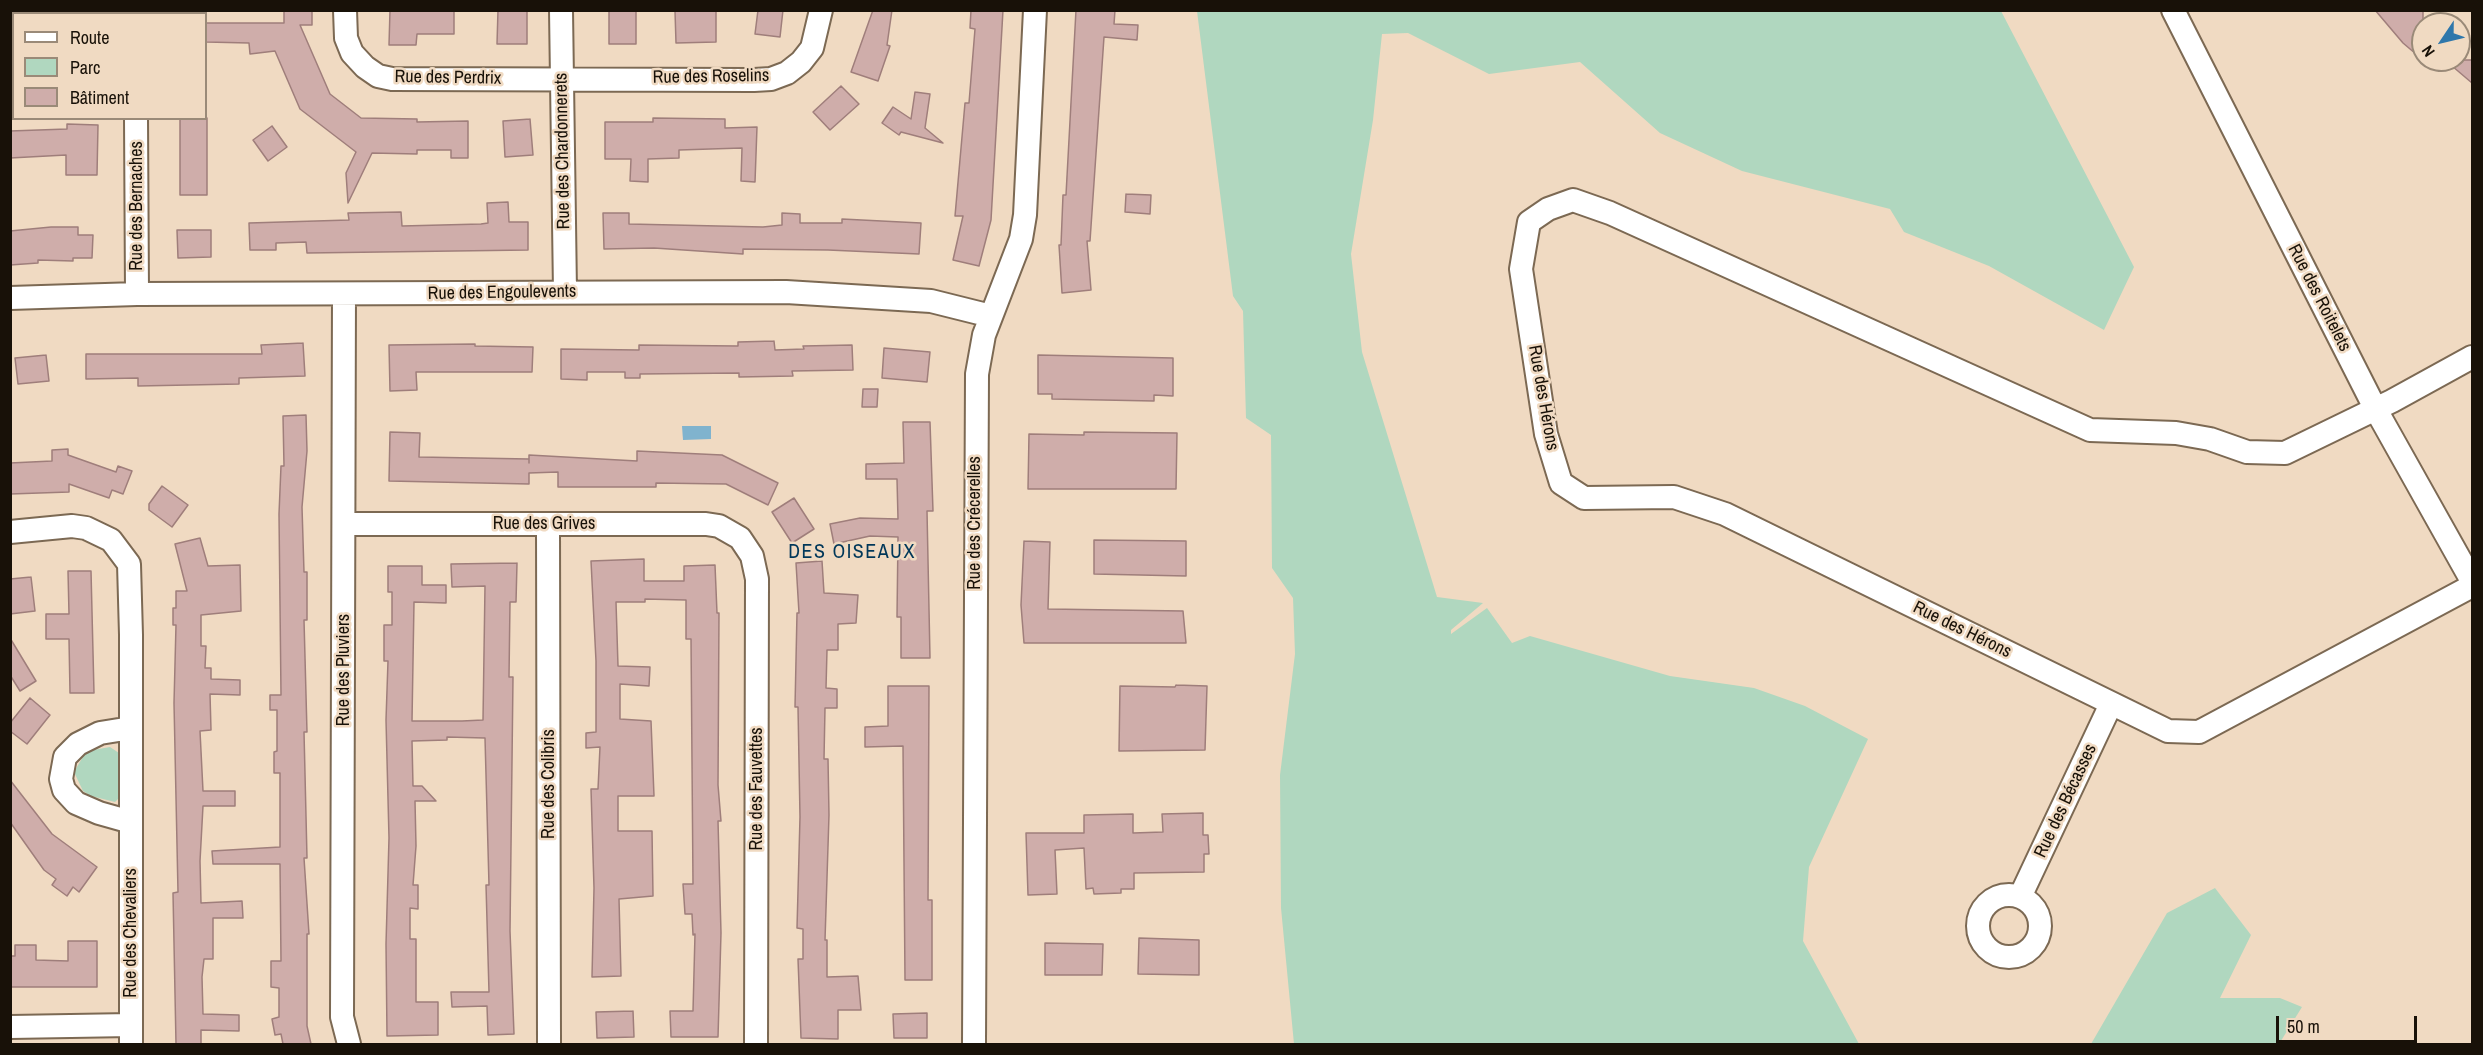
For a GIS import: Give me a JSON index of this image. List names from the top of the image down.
{
  "streets": {
    "street": [
      "Rue des Roselins",
      "Rue des Perdrix",
      "Rue des Chardonnerets",
      "Rue des Bernaches",
      "Rue des Engoulevents",
      "Rue des Roitelets",
      "Rue des Hérons",
      "Rue des Crécerelles",
      "Rue des Grives",
      "Rue des Pluviers",
      "Rue des Colibris",
      "Rue des Fauvettes",
      "Rue des Bécasses",
      "Rue des Chevaliers"
    ]
  },
  "crossings": [
    ["Rue des Roselins", "Rue des Perdrix"],
    ["Rue des Roselins", "Rue des Chardonnerets"],
    ["Rue des Perdrix", "Rue des Chardonnerets"],
    ["Rue des Chardonnerets", "Rue des Engoulevents"],
    ["Rue des Bernaches", "Rue des Engoulevents"],
    ["Rue des Engoulevents", "Rue des Crécerelles"],
    ["Rue des Engoulevents", "Rue des Pluviers"],
    ["Rue des Roitelets", "Rue des Hérons"],
    ["Rue des Hérons", "Rue des Bécasses"],
    ["Rue des Grives", "Rue des Pluviers"],
    ["Rue des Grives", "Rue des Colibris"],
    ["Rue des Grives", "Rue des Fauvettes"]
  ],
  "districts": ["DES OISEAUX"],
  "legend": ["Route", "Parc", "Bâtiment"],
  "scale_bar": "50 m",
  "north": "bottom left"
}
